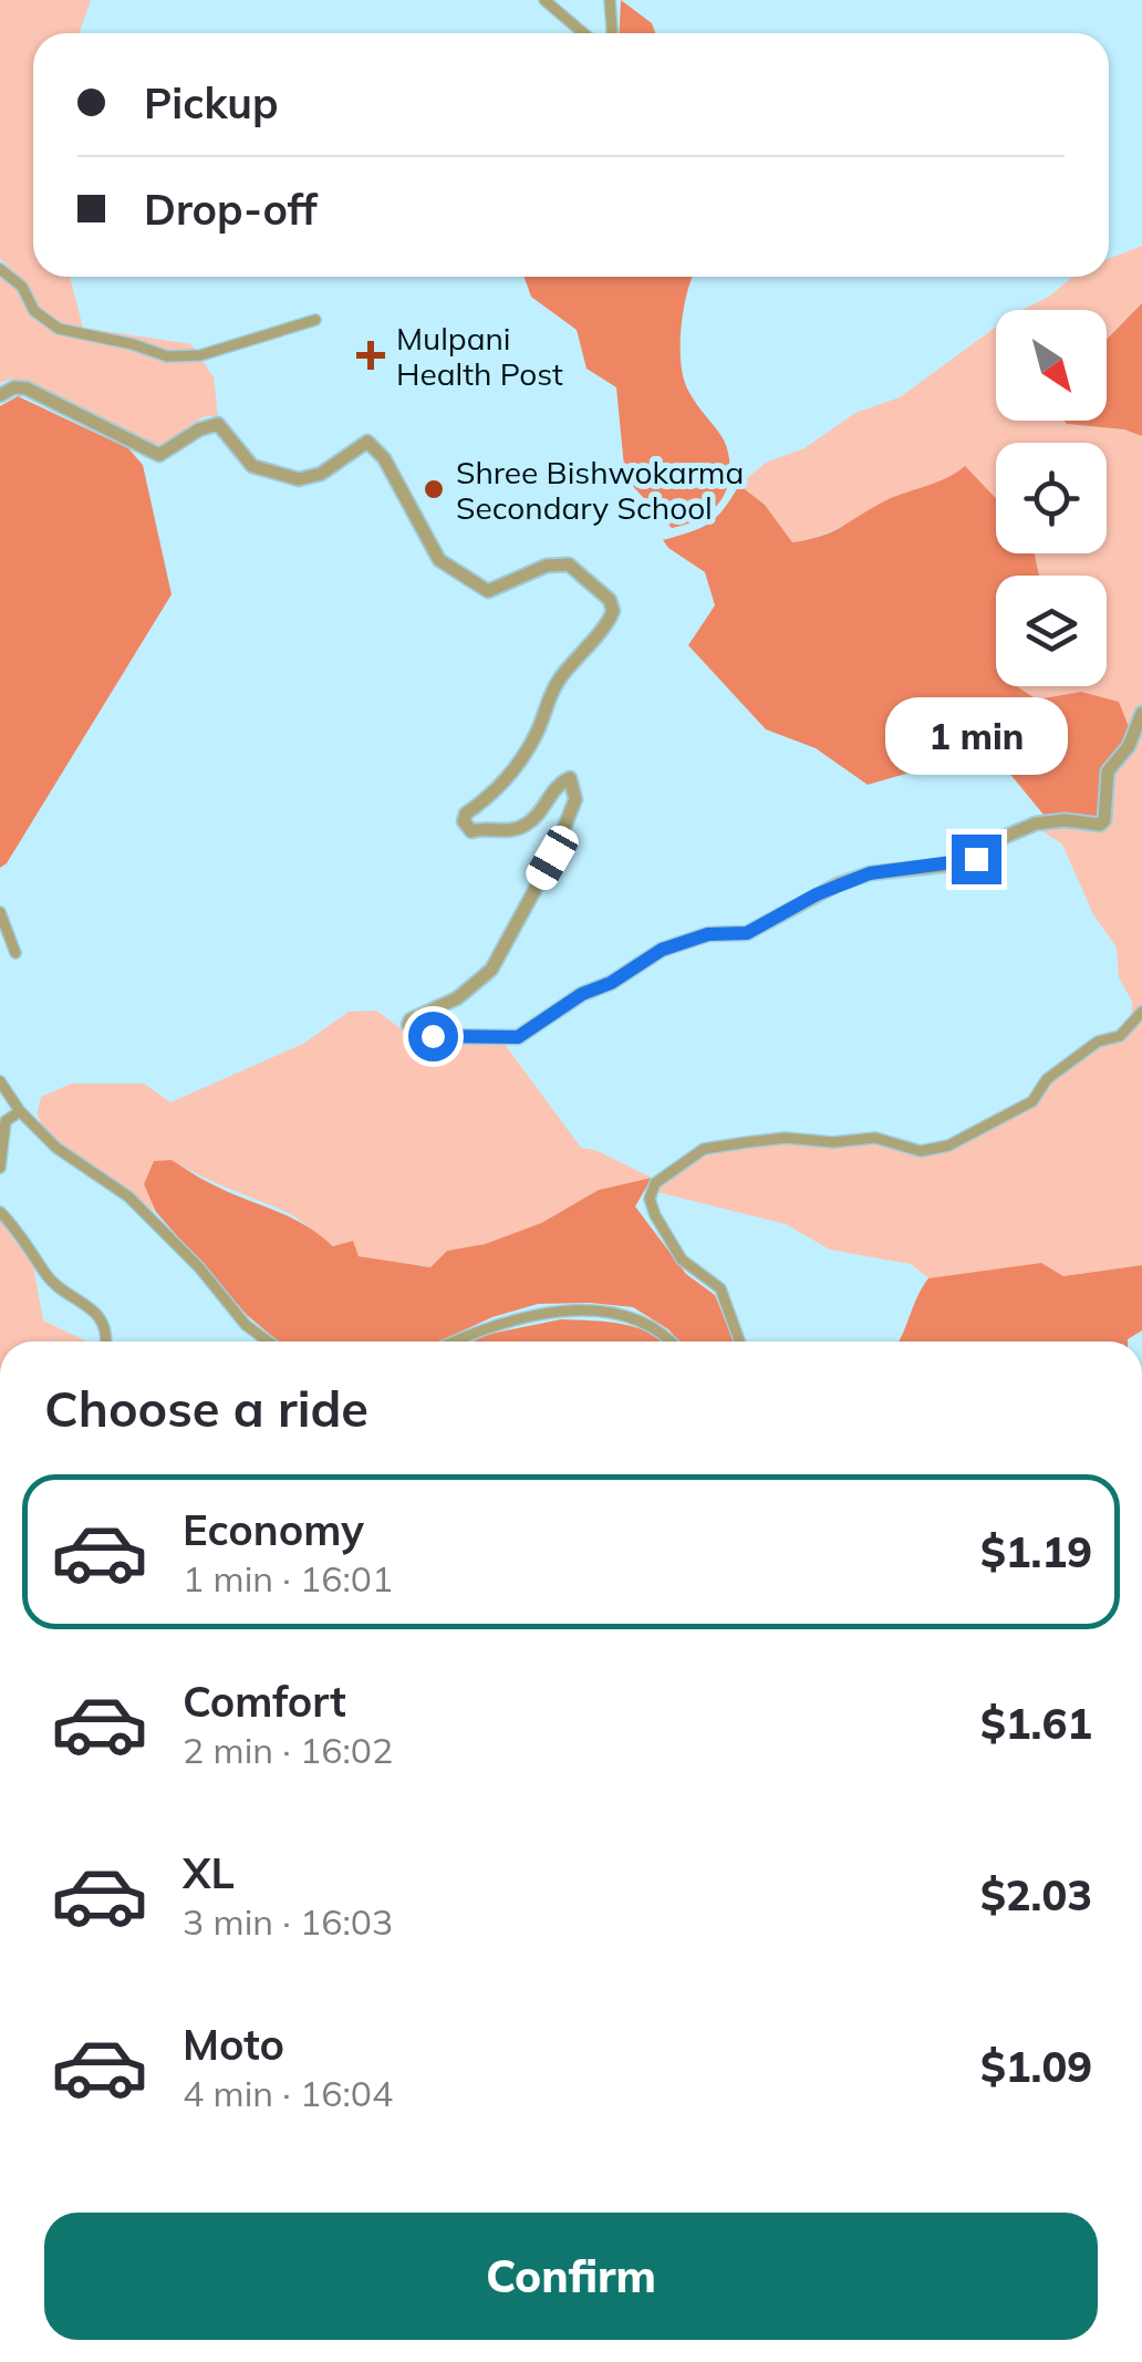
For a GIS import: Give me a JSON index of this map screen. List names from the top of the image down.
{
  "places": {
    "health": ["Mulpani Health Post"],
    "other": ["Shree Bishwokarma Secondary School"]
  },
  "north": "bottom right",
  "page": {
    "banner": ["Pickup", "Drop-off"],
    "bubble": "1 min",
    "heading": "Choose a ride",
    "list": [
      {
        "name": "Economy",
        "note": "1 min · 16:01",
        "value": "$1.19"
      },
      {
        "name": "Comfort",
        "note": "2 min · 16:02",
        "value": "$1.61"
      },
      {
        "name": "XL",
        "note": "3 min · 16:03",
        "value": "$2.03"
      },
      {
        "name": "Moto",
        "note": "4 min · 16:04",
        "value": "$1.09"
      }
    ],
    "buttons": "Confirm"
  }
}
